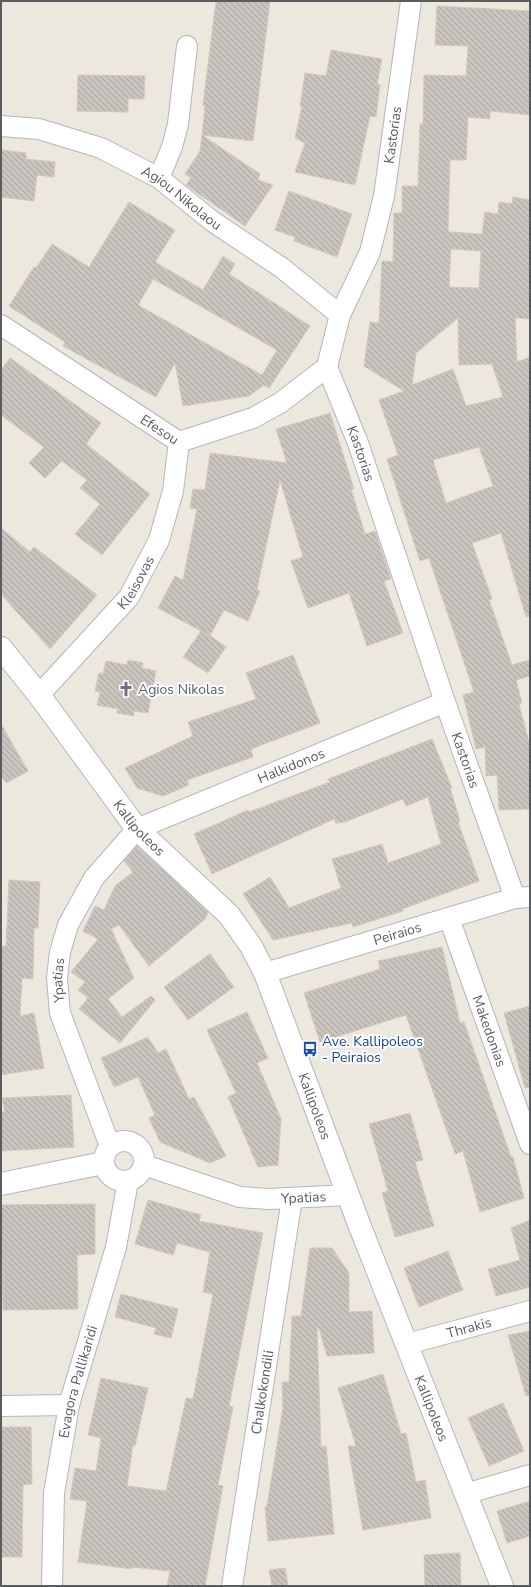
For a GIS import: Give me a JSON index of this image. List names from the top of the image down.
{
  "streets": {
    "main road": ["Kallipoleos"],
    "street": [
      "Kastorias",
      "Agiou Nikolaou",
      "Efesou",
      "Kleisovas",
      "Halkidonos",
      "Peiraios",
      "Ypatias",
      "Makedonias",
      "Thrakis",
      "Evagora Pallikaridi",
      "Chalkokondili"
    ]
  },
  "crossings": [
    ["Kastorias", "Agiou Nikolaou"],
    ["Kastorias", "Efesou"],
    ["Kastorias", "Halkidonos"],
    ["Kastorias", "Peiraios"],
    ["Efesou", "Kleisovas"],
    ["Kleisovas", "Kallipoleos"],
    ["Halkidonos", "Kallipoleos"],
    ["Halkidonos", "Ypatias"],
    ["Kallipoleos", "Peiraios"],
    ["Kallipoleos", "Ypatias"],
    ["Kallipoleos", "Thrakis"],
    ["Peiraios", "Makedonias"],
    ["Ypatias", "Evagora Pallikaridi"],
    ["Ypatias", "Chalkokondili"]
  ],
  "places": {
    "church": ["Agios Nikolas"],
    "bus stop": ["Ave. Kallipoleos - Peiraios"]
  }
}
